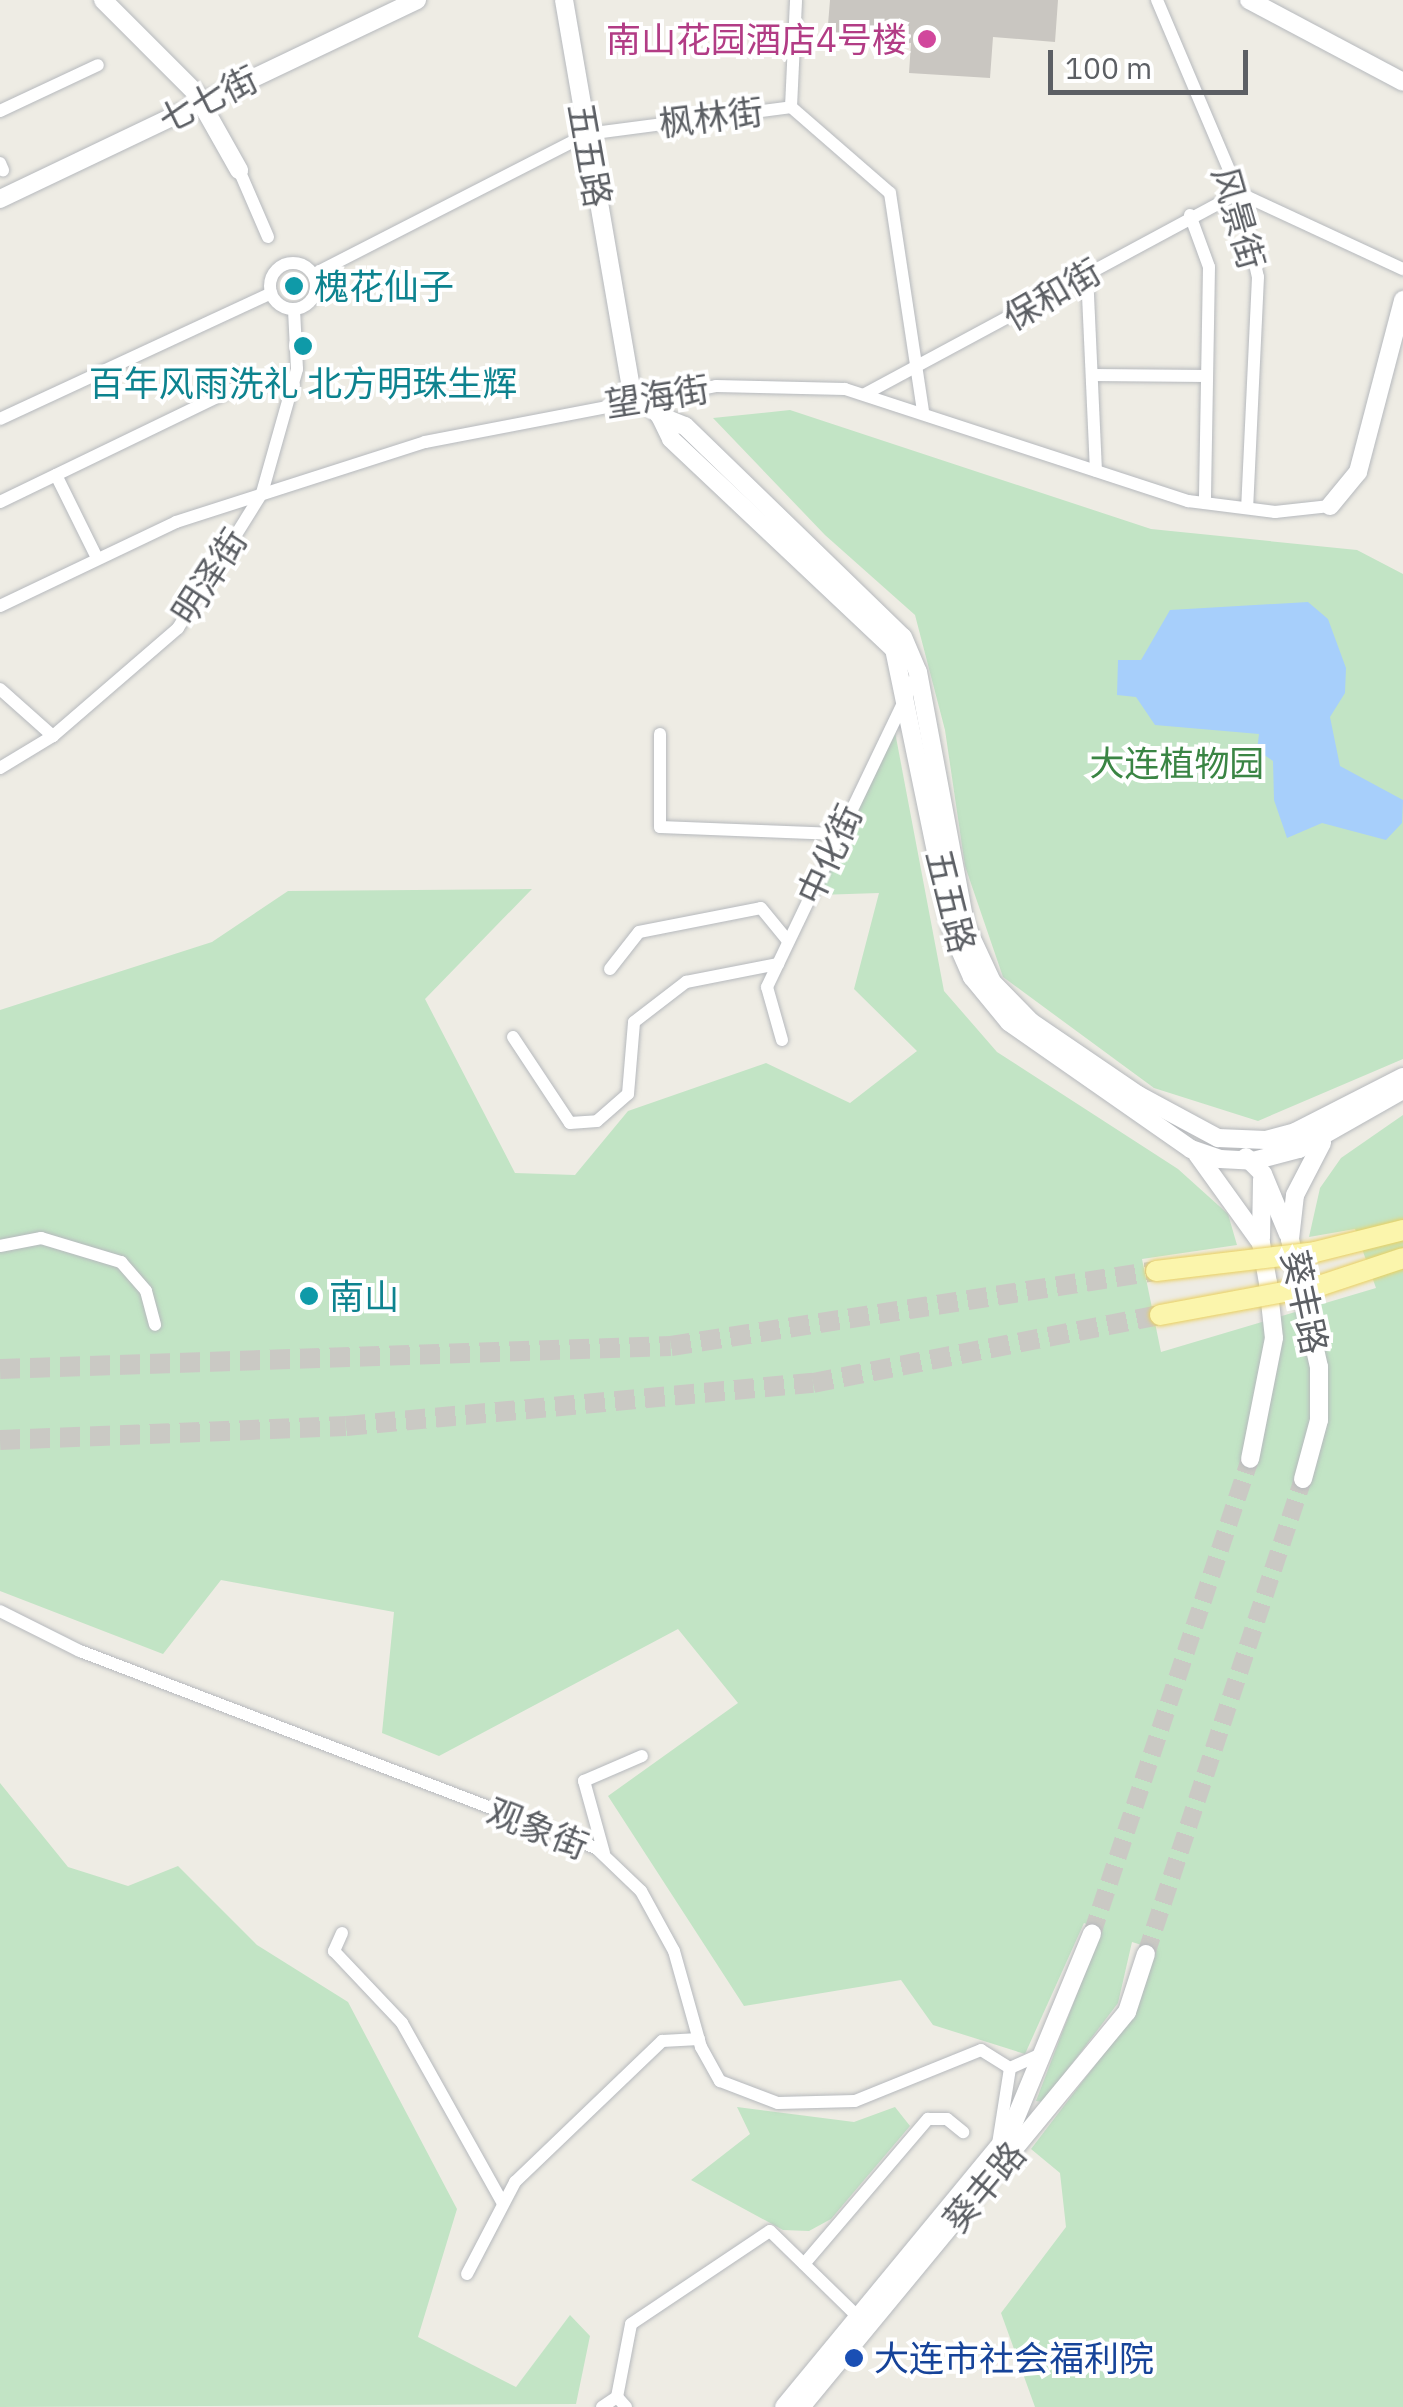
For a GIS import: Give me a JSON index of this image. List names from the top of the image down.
{
  "streets": {
    "main road": ["七七街", "五五路", "葵丰路"],
    "street": [
      "枫林街",
      "风景街",
      "保和街",
      "望海街",
      "明泽街",
      "中化街",
      "观象街"
    ]
  },
  "crossings": [
    ["枫林街", "五五路"],
    ["枫林街", "保和街"],
    ["枫林街", "望海街"],
    ["枫林街", "明泽街"],
    ["五五路", "望海街"],
    ["五五路", "中化街"],
    ["五五路", "葵丰路"],
    ["风景街", "保和街"],
    ["风景街", "望海街"],
    ["保和街", "望海街"],
    ["望海街", "明泽街"]
  ],
  "parks": ["大连植物园"],
  "places": [
    "南山花园酒店4号楼",
    "槐花仙子",
    "百年风雨洗礼 北方明珠生辉",
    "南山",
    "大连市社会福利院"
  ],
  "scale_bar": "100 m"
}
